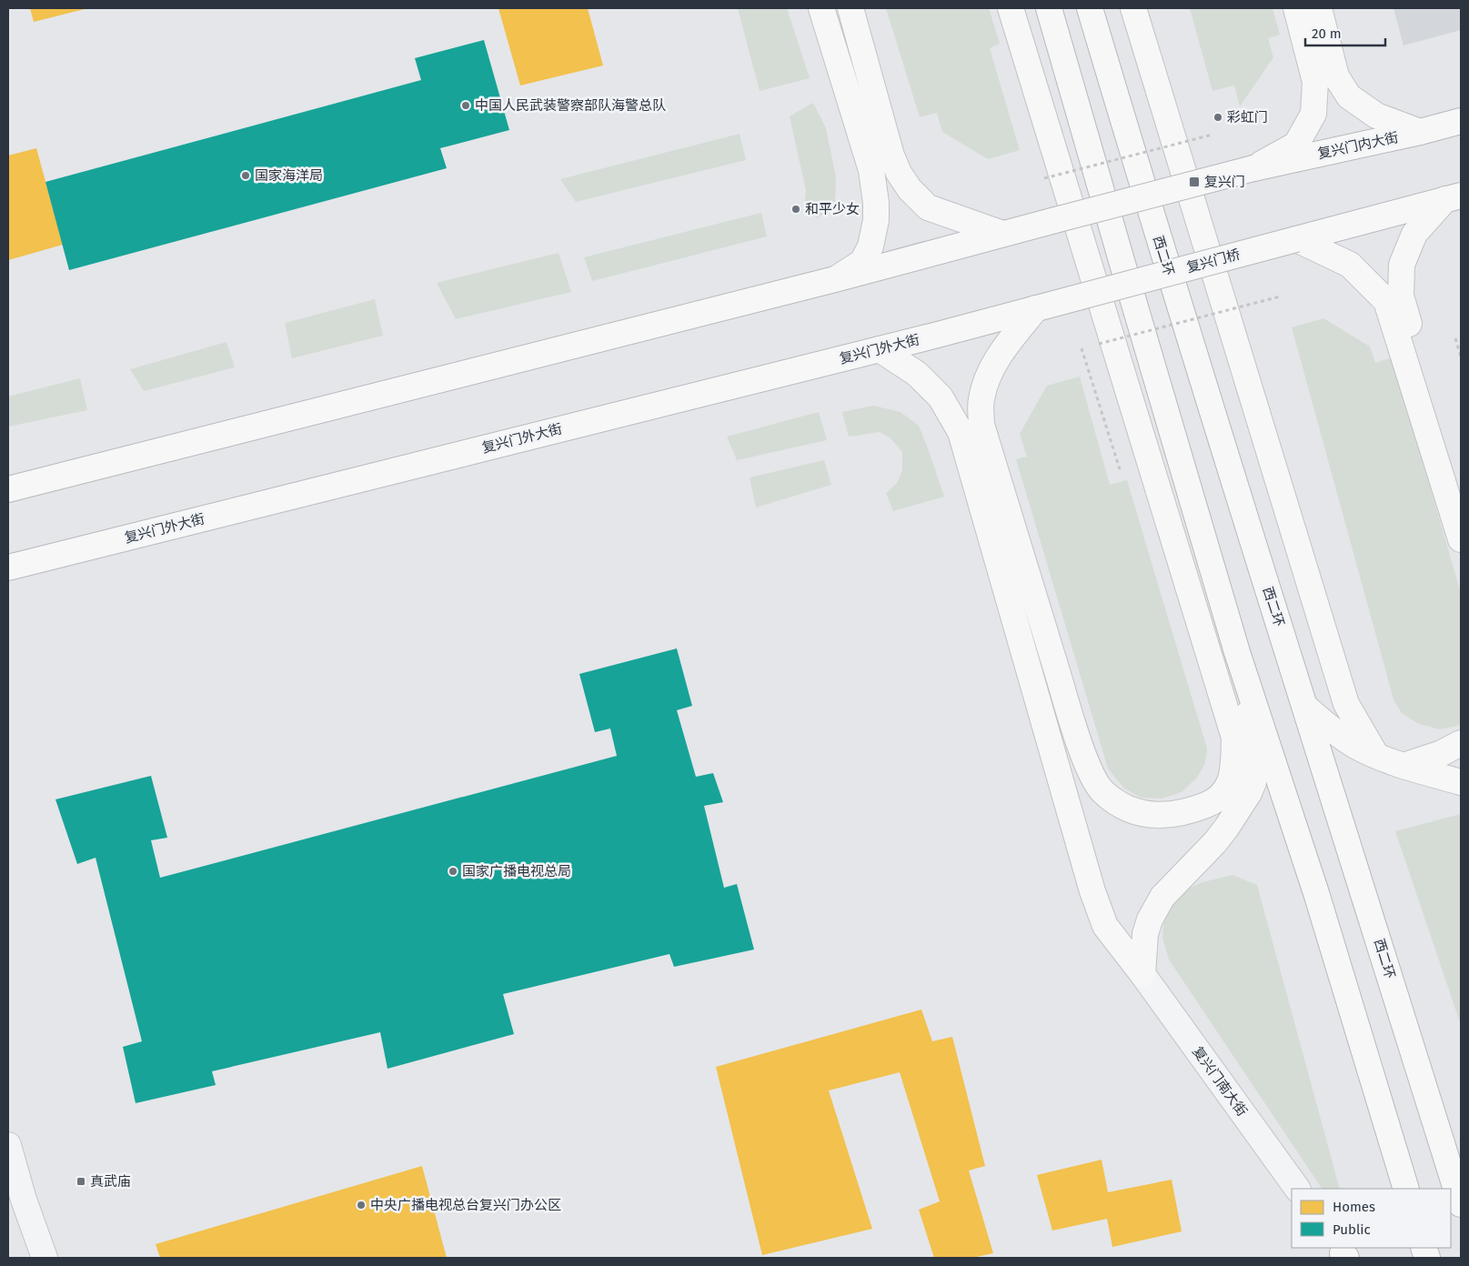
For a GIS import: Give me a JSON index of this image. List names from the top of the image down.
{
  "streets": {
    "main road": [
      "复兴门内大街",
      "西二环",
      "复兴门桥",
      "复兴门外大街"
    ],
    "street": ["复兴门南大街"]
  },
  "crossings": [
    ["复兴门桥", "复兴门外大街"]
  ],
  "places": {
    "other": [
      "中国人民武装警察部队海警总队",
      "彩虹门",
      "国家海洋局",
      "和平少女",
      "国家广播电视总局",
      "中央广播电视总台复兴门办公区"
    ],
    "transit": ["复兴门", "真武庙"]
  },
  "legend": ["Homes", "Public"],
  "scale_bar": "20 m"
}
